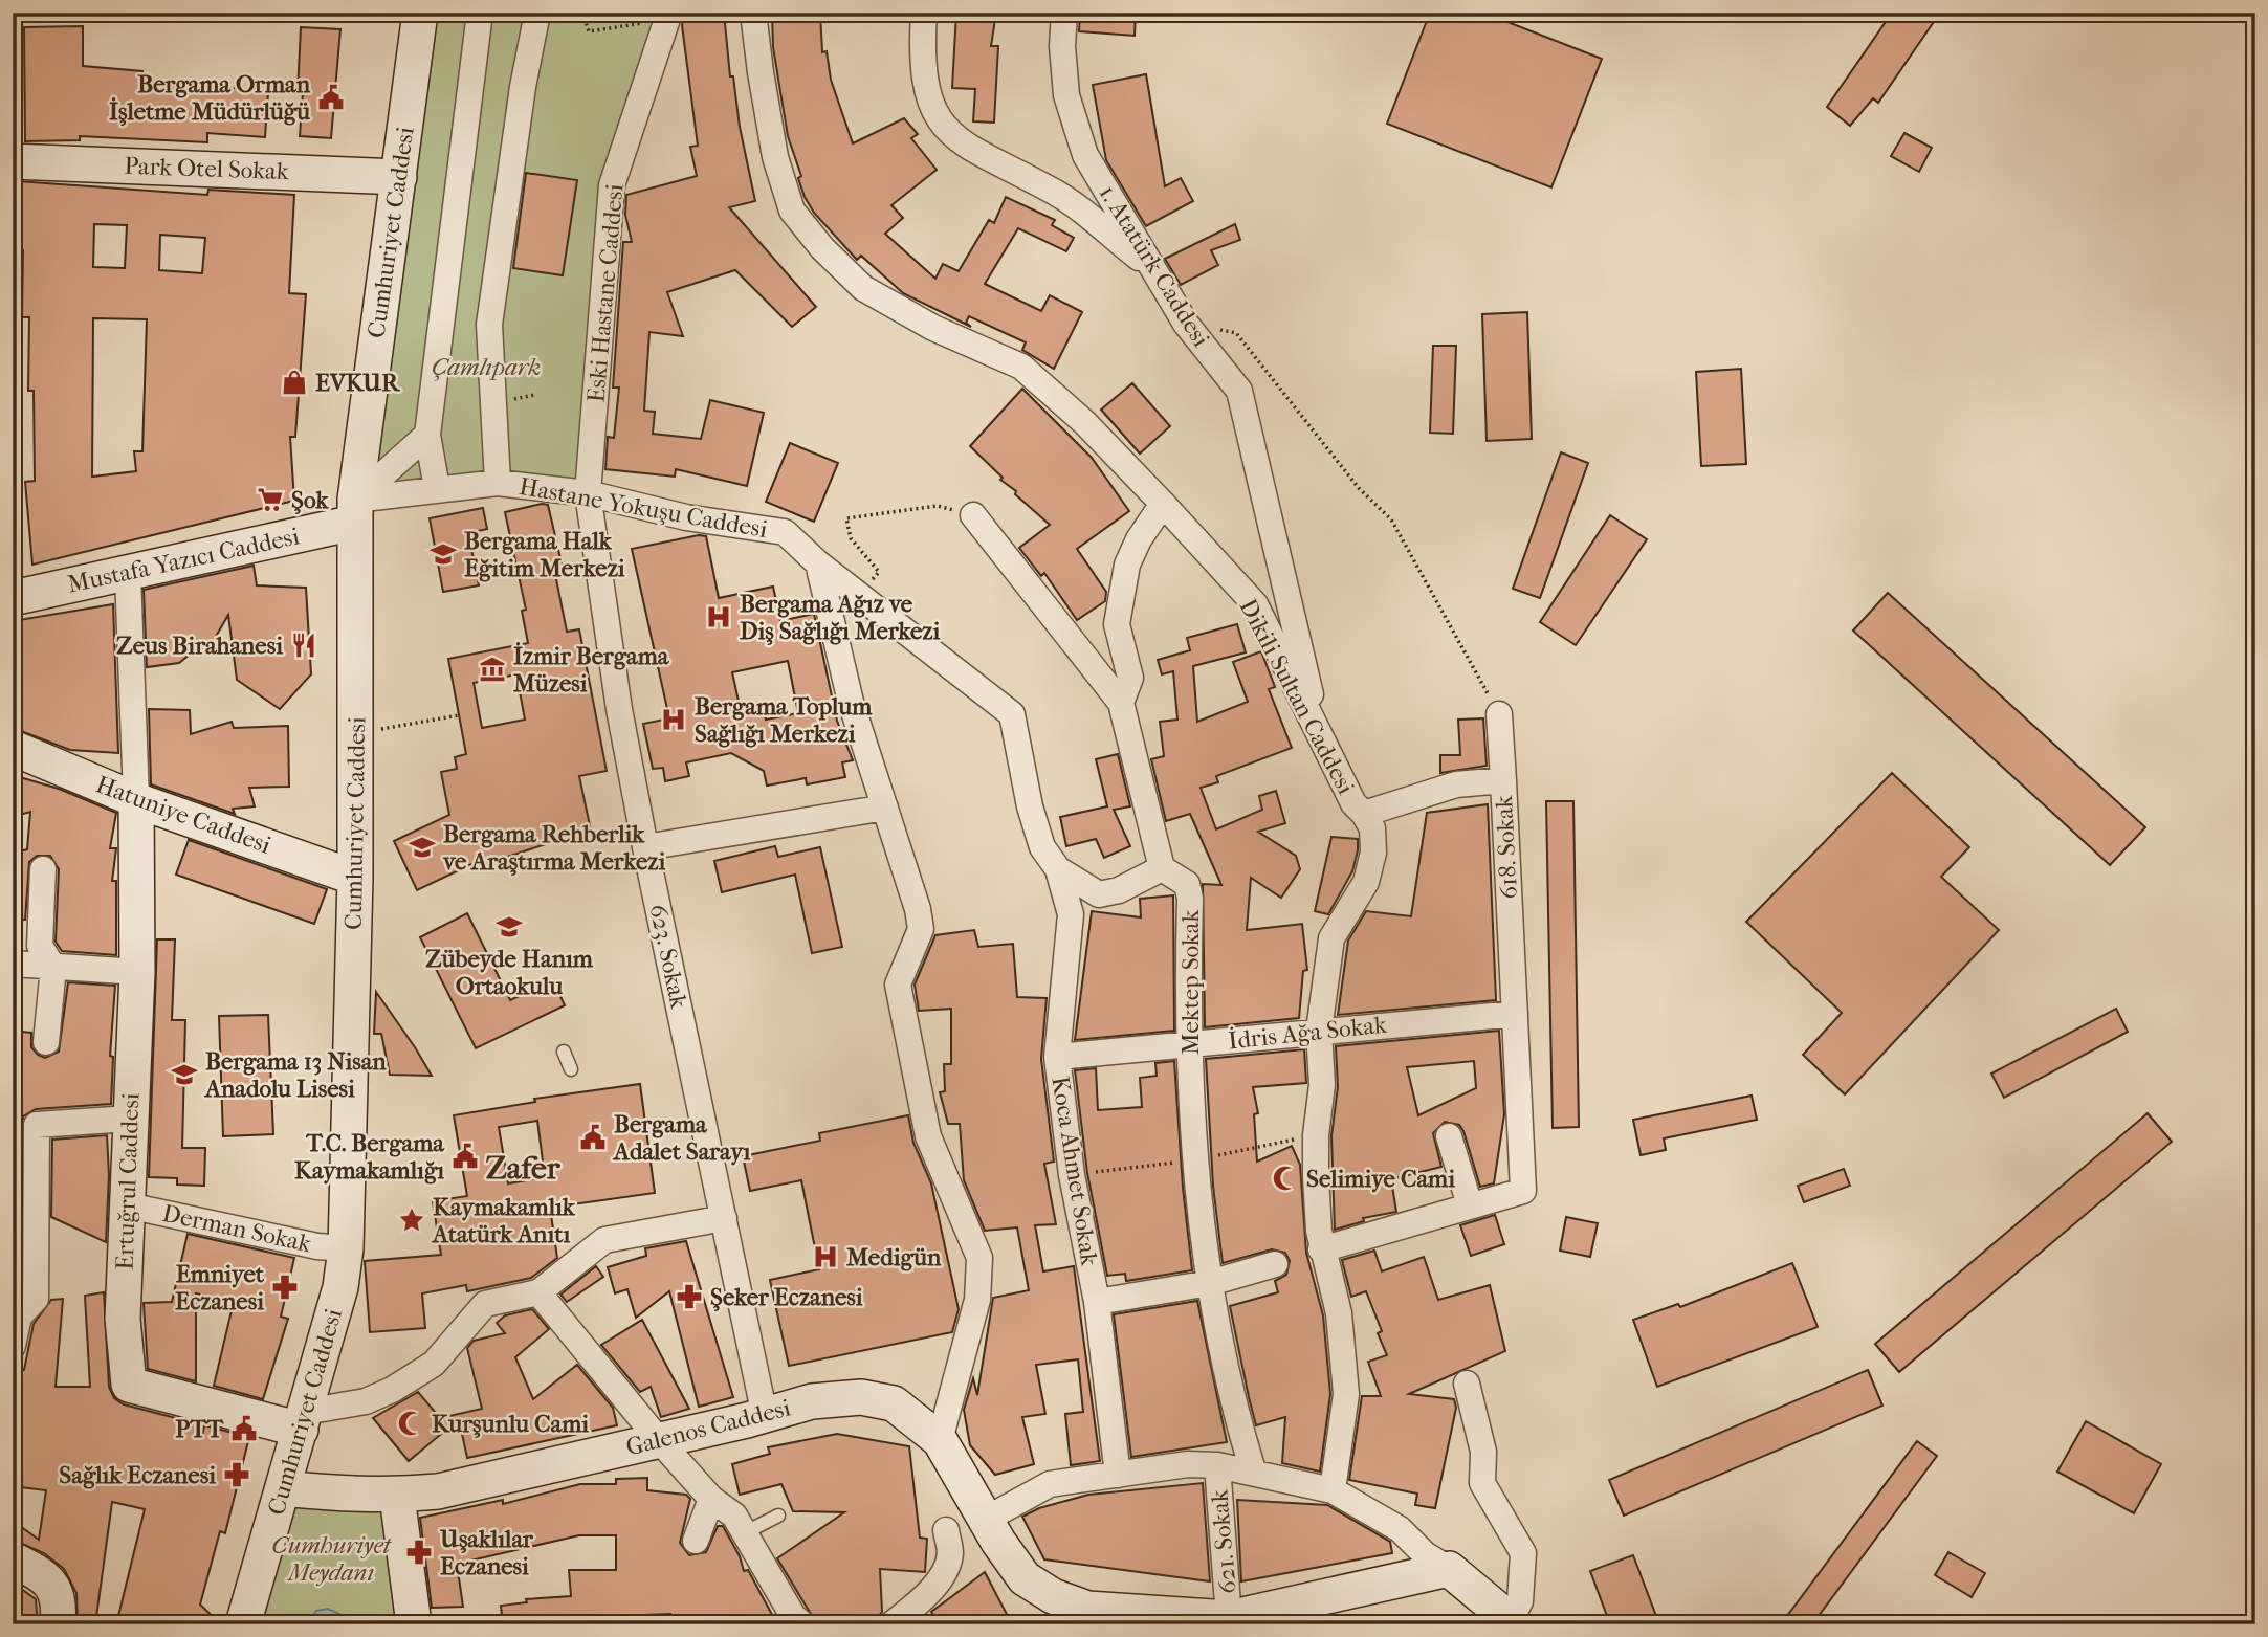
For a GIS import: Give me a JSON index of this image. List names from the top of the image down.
{
  "streets": {
    "main road": [
      "Park Otel Sokak",
      "Cumhuriyet Caddesi",
      "Mustafa Yazıcı Caddesi",
      "Hatuniye Caddesi",
      "Ertuğrul Caddesi",
      "Galenos Caddesi"
    ],
    "street": [
      "1. Atatürk Caddesi",
      "Eski Hastane Caddesi",
      "Hastane Yokuşu Caddesi",
      "Dikili Sultan Caddesi",
      "618. Sokak",
      "623. Sokak",
      "Mektep Sokak",
      "İdris Ağa Sokak",
      "Koca Ahmet Sokak",
      "Derman Sokak",
      "621. Sokak"
    ]
  },
  "crossings": [
    ["Park Otel Sokak", "Cumhuriyet Caddesi"],
    ["Cumhuriyet Caddesi", "Hastane Yokuşu Caddesi"],
    ["Cumhuriyet Caddesi", "Mustafa Yazıcı Caddesi"],
    ["Cumhuriyet Caddesi", "Hatuniye Caddesi"],
    ["Cumhuriyet Caddesi", "Ertuğrul Caddesi"],
    ["Cumhuriyet Caddesi", "Derman Sokak"],
    ["Cumhuriyet Caddesi", "Galenos Caddesi"],
    ["1. Atatürk Caddesi", "Dikili Sultan Caddesi"],
    ["Eski Hastane Caddesi", "Hastane Yokuşu Caddesi"],
    ["Eski Hastane Caddesi", "623. Sokak"],
    ["Hastane Yokuşu Caddesi", "Mustafa Yazıcı Caddesi"],
    ["Hastane Yokuşu Caddesi", "623. Sokak"],
    ["Hastane Yokuşu Caddesi", "Koca Ahmet Sokak"],
    ["Dikili Sultan Caddesi", "618. Sokak"],
    ["Dikili Sultan Caddesi", "İdris Ağa Sokak"],
    ["Hatuniye Caddesi", "Ertuğrul Caddesi"],
    ["618. Sokak", "İdris Ağa Sokak"],
    ["623. Sokak", "Galenos Caddesi"],
    ["Mektep Sokak", "İdris Ağa Sokak"],
    ["İdris Ağa Sokak", "Koca Ahmet Sokak"],
    ["Ertuğrul Caddesi", "Derman Sokak"],
    ["Ertuğrul Caddesi", "Galenos Caddesi"],
    ["Galenos Caddesi", "621. Sokak"]
  ],
  "districts": ["Zafer"],
  "parks": ["Çamlıpark", "Cumhuriyet Meydanı"],
  "places": {
    "public building": [
      "Bergama Orman İşletme Müdürlüğü",
      "Bergama Adalet Sarayı",
      "T.C. Bergama Kaymakamlığı",
      "PTT"
    ],
    "shop": ["EVKUR"],
    "supermarket": ["Şok"],
    "school or university": [
      "Bergama Halk Eğitim Merkezi",
      "Bergama Rehberlik ve Araştırma Merkezi",
      "Zübeyde Hanım Ortaokulu",
      "Bergama 13 Nisan Anadolu Lisesi"
    ],
    "hospital": ["Bergama Ağız ve Diş Sağlığı Merkezi", "Bergama Toplum Sağlığı Merkezi", "Medigün"],
    "restaurant": ["Zeus Birahanesi"],
    "museum": ["İzmir Bergama Müzesi"],
    "mosque": ["Selimiye Cami", "Kurşunlu Cami"],
    "place": ["Kaymakamlık Atatürk Anıtı"],
    "pharmacy": [
      "Emniyet Eczanesi",
      "Şeker Eczanesi",
      "Sağlık Eczanesi",
      "Uşaklılar Eczanesi"
    ]
  }
}
